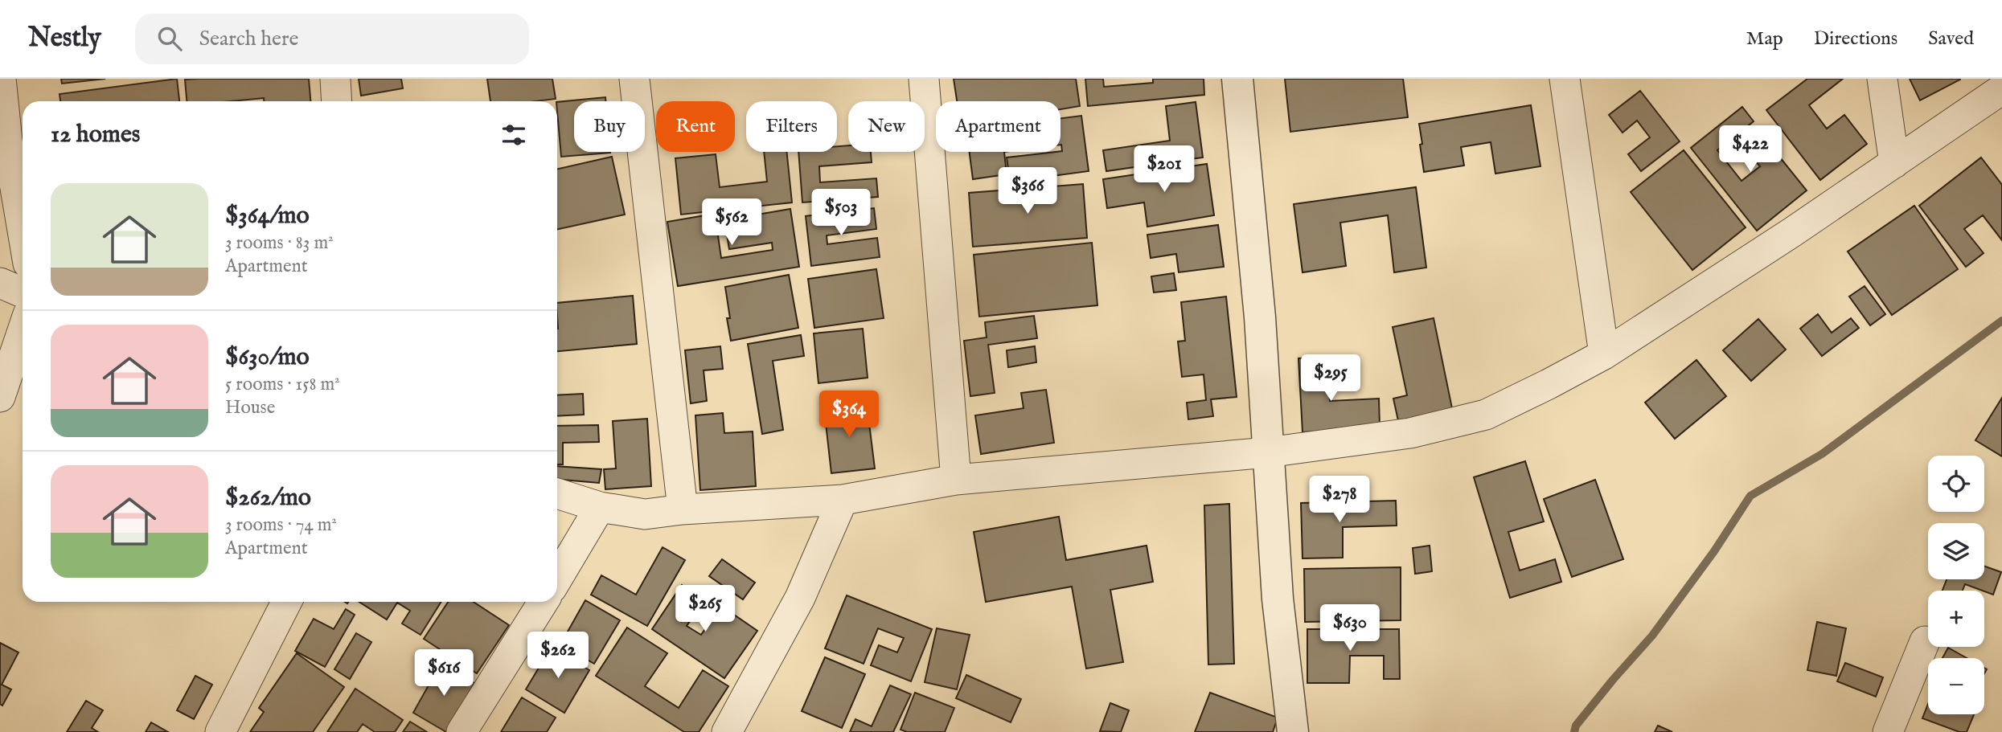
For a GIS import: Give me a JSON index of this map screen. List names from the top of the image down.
{
  "page": {
    "header": "Nestly",
    "search": "Search here",
    "nav": ["Map", "Directions", "Saved"],
    "chip": [
      "Buy",
      "Rent",
      "Filters",
      "New",
      "Apartment"
    ],
    "heading": "12 homes",
    "price": [
      "$422",
      "$201",
      "$366",
      "$503",
      "$562",
      "$295",
      "$364",
      "$278",
      "$265",
      "$630",
      "$262",
      "$616"
    ],
    "list": [
      {
        "name": "$364/mo",
        "note": "3 rooms · 83 m² · Apartment"
      },
      {
        "name": "$630/mo",
        "note": "5 rooms · 158 m² · House"
      },
      {
        "name": "$262/mo",
        "note": "3 rooms · 74 m² · Apartment"
      }
    ],
    "map_buttons": ["+", "−"]
  }
}
